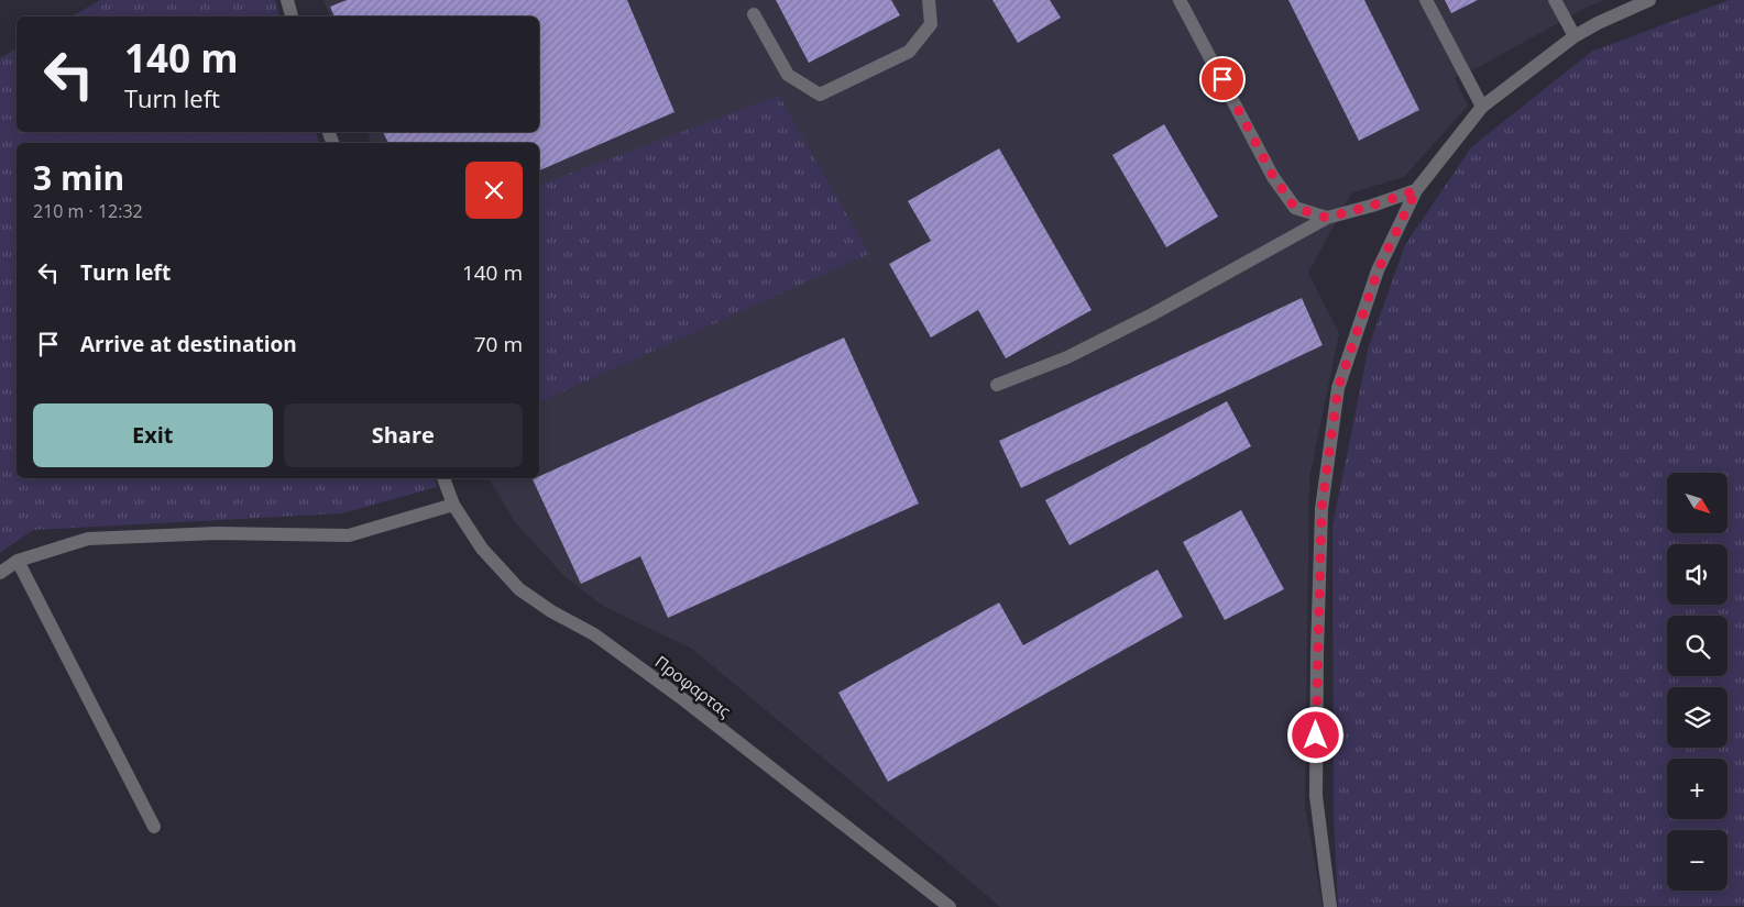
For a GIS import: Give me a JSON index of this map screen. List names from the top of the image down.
{
  "streets": {
    "street": ["Προφαρτας"]
  },
  "north": "bottom right",
  "page": {
    "turn": ["140 m", "Turn left"],
    "heading": ["3 min", "210 m · 12:32"],
    "list": [
      {
        "name": "Turn left",
        "value": "140 m"
      },
      {
        "name": "Arrive at destination",
        "value": "70 m"
      }
    ],
    "buttons": ["Exit", "Share"],
    "map_buttons": ["+", "−"]
  }
}
